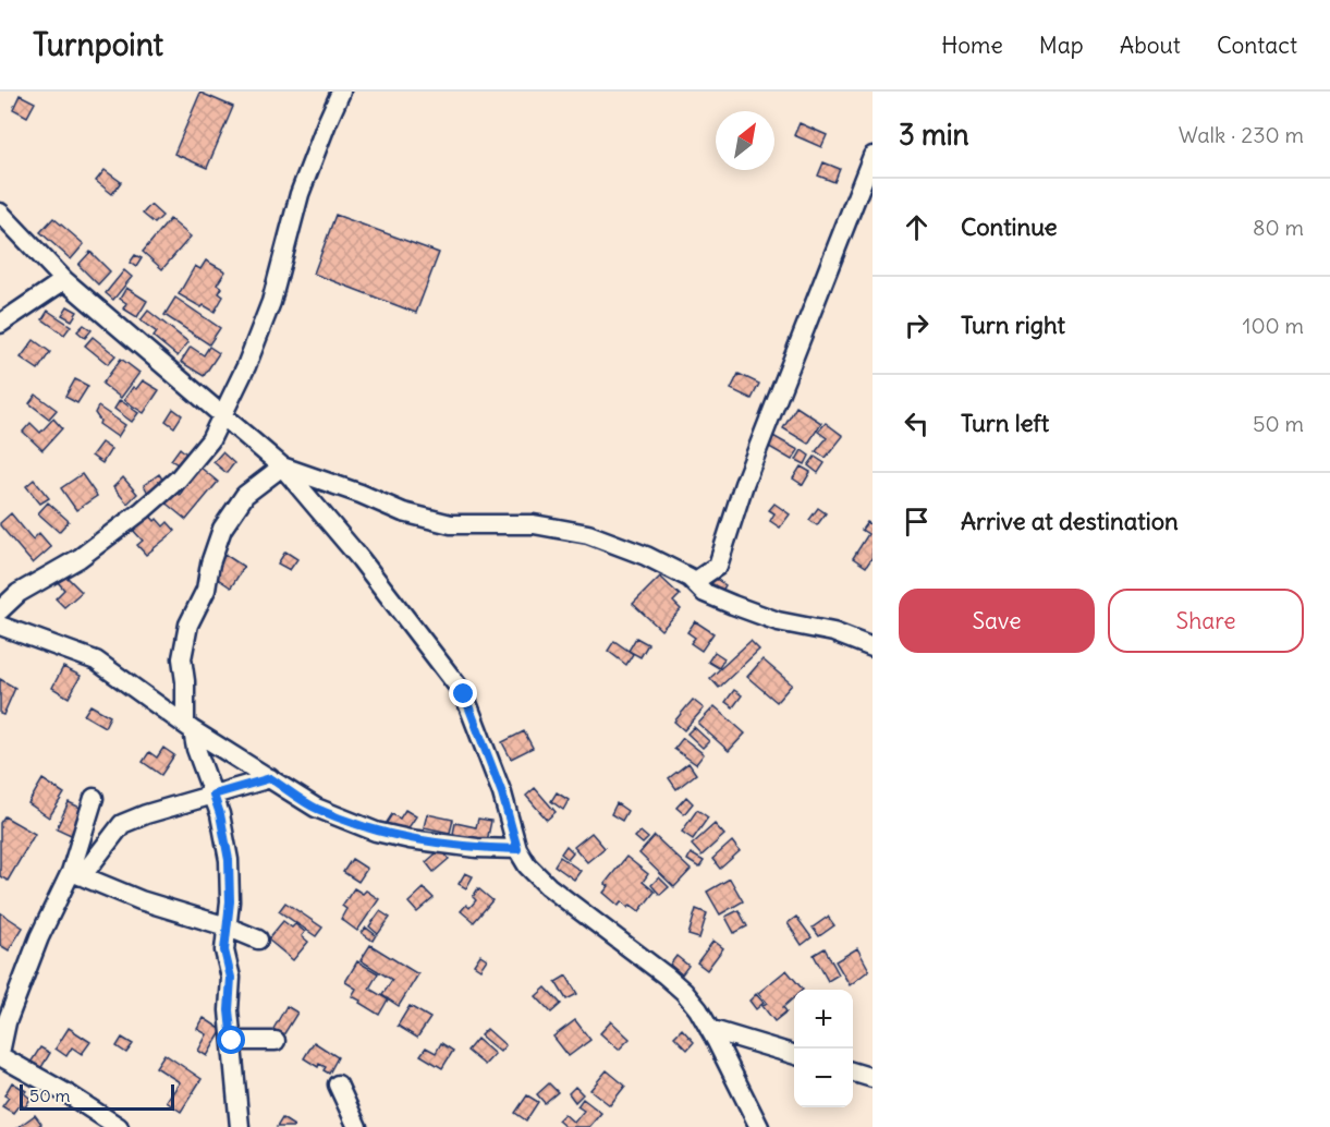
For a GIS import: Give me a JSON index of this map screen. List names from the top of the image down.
{
  "scale_bar": "50 m",
  "north": "top right",
  "page": {
    "header": "Turnpoint",
    "nav": [
      "Home",
      "Map",
      "About",
      "Contact"
    ],
    "heading": ["3 min", "Walk · 230 m"],
    "list": [
      ["Continue", "80 m"],
      ["Turn right", "100 m"],
      ["Turn left", "50 m"],
      "Arrive at destination"
    ],
    "buttons": ["Save", "Share"],
    "map_buttons": ["+", "−"],
    "scale": "50 m"
  }
}
